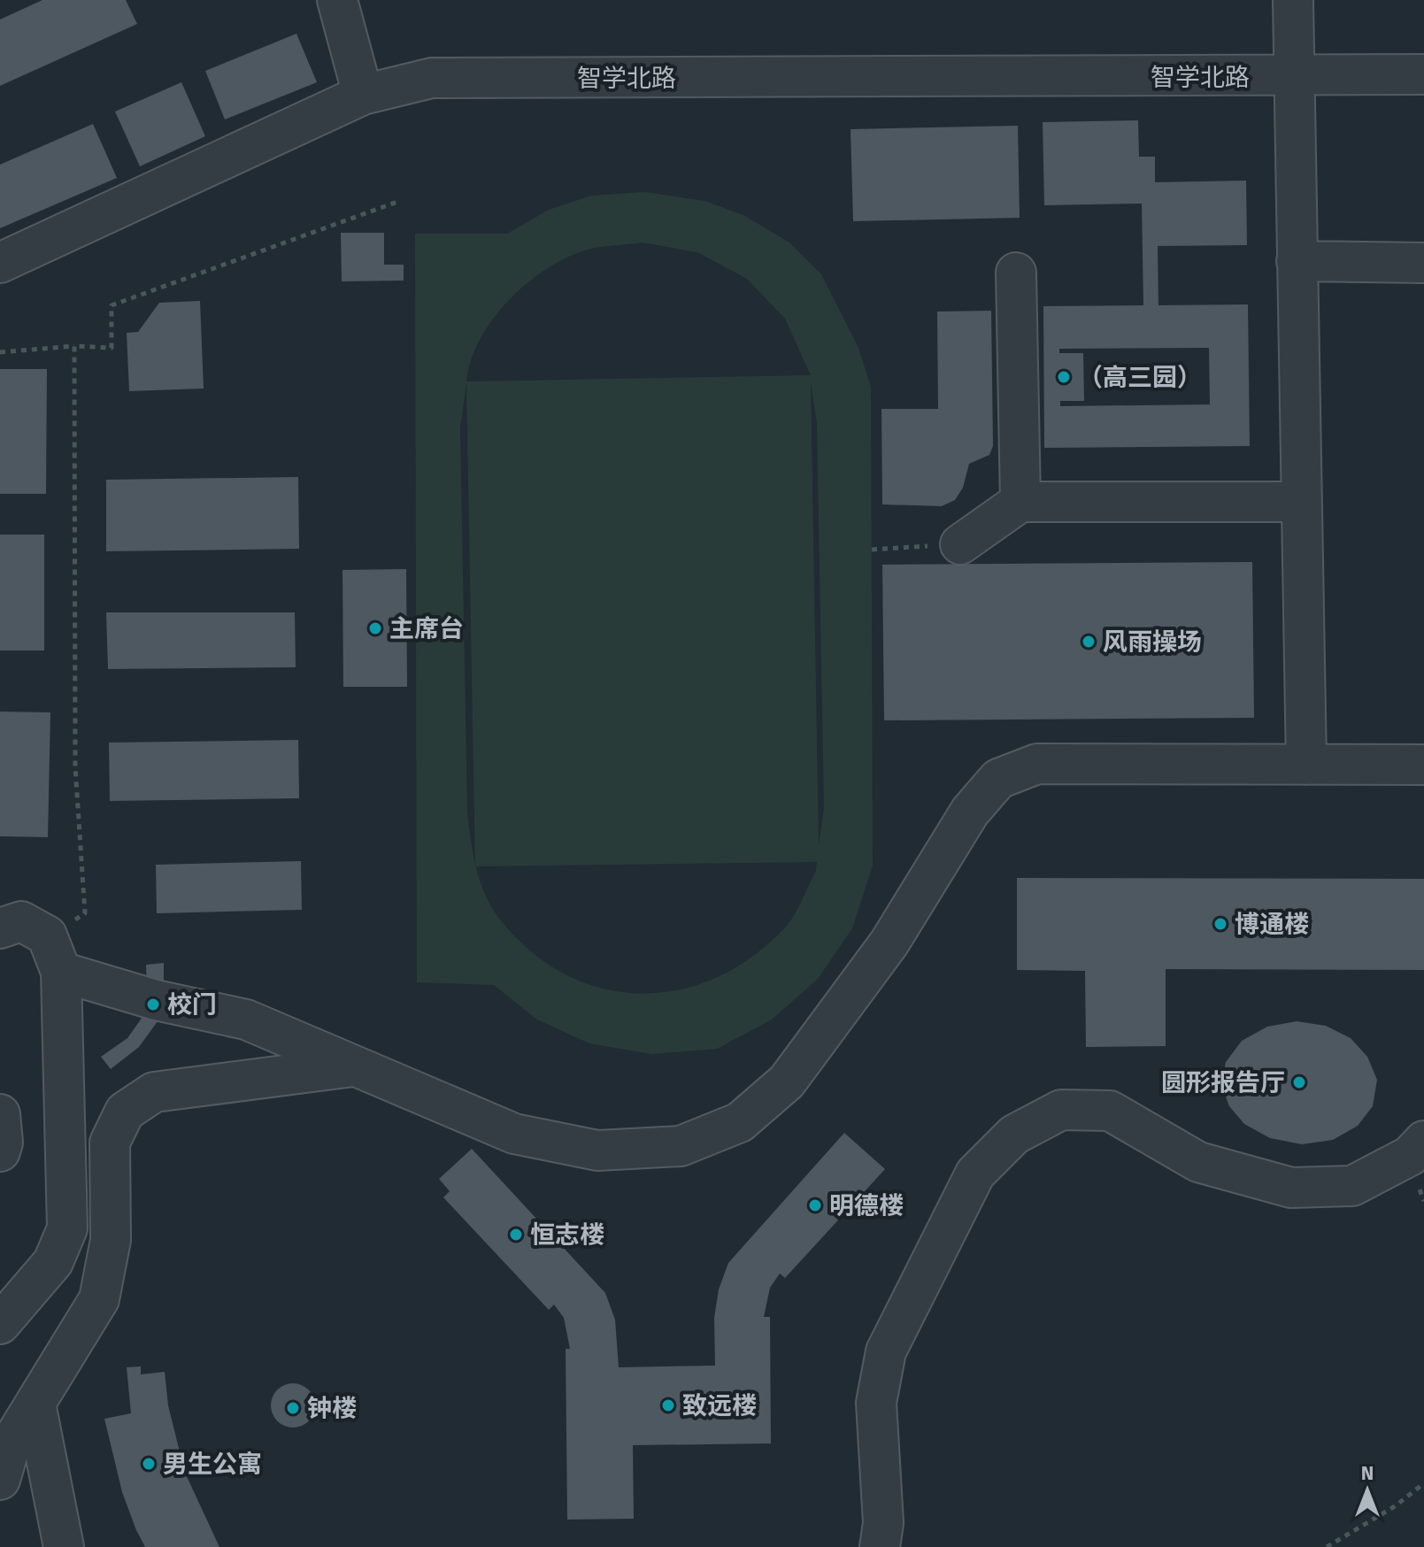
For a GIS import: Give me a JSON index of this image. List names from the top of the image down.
{
  "streets": {
    "street": ["智学北路"]
  },
  "places": [
    "（高三园）",
    "主席台",
    "风雨操场",
    "博通楼",
    "校门",
    "圆形报告厅",
    "明德楼",
    "恒志楼",
    "致远楼",
    "钟楼",
    "男生公寓"
  ],
  "north": "top"
}
